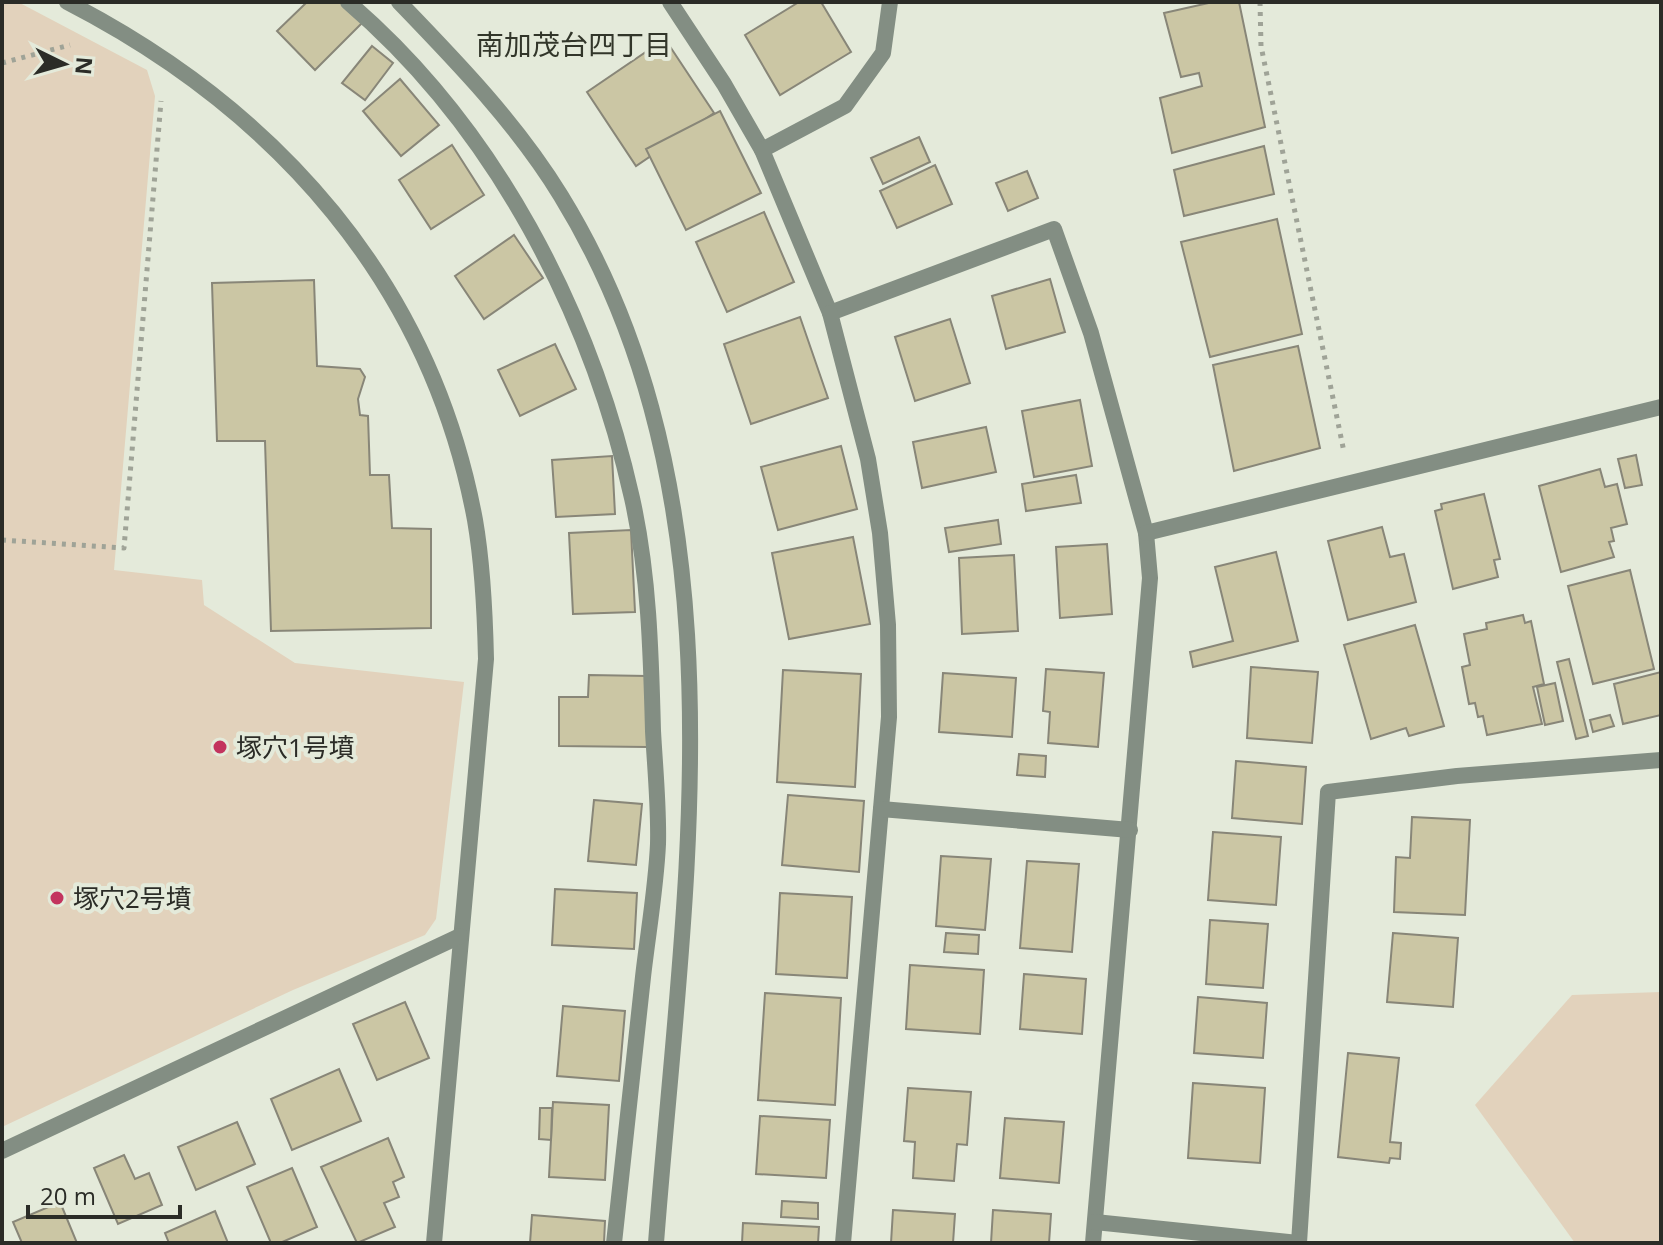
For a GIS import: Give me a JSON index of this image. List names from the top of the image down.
{
  "districts": ["南加茂台四丁目"],
  "places": ["塚穴1号墳", "塚穴2号墳"],
  "scale_bar": "20 m",
  "north": "right"
}
